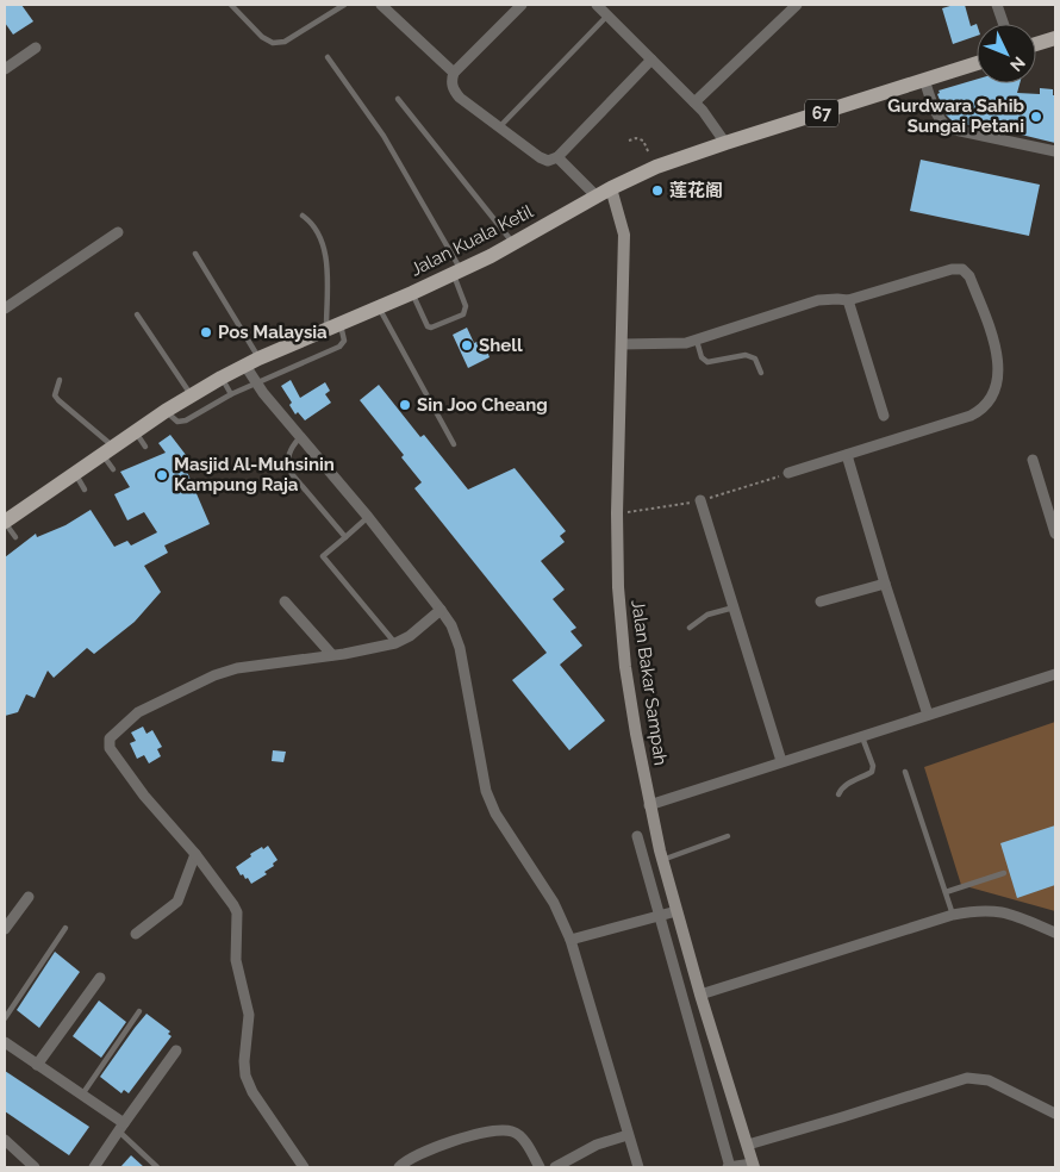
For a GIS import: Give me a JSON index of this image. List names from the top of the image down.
{
  "streets": {
    "main road": ["67", "Jalan Kuala Ketil", "Jalan Bakar Sampah"]
  },
  "crossings": [
    ["Jalan Kuala Ketil", "Jalan Bakar Sampah"]
  ],
  "places": [
    "Gurdwara Sahib Sungai Petani",
    "莲花阁",
    "Pos Malaysia",
    "Shell",
    "Sin Joo Cheang",
    "Masjid Al-Muhsinin Kampung Raja"
  ],
  "north": "bottom right"
}
